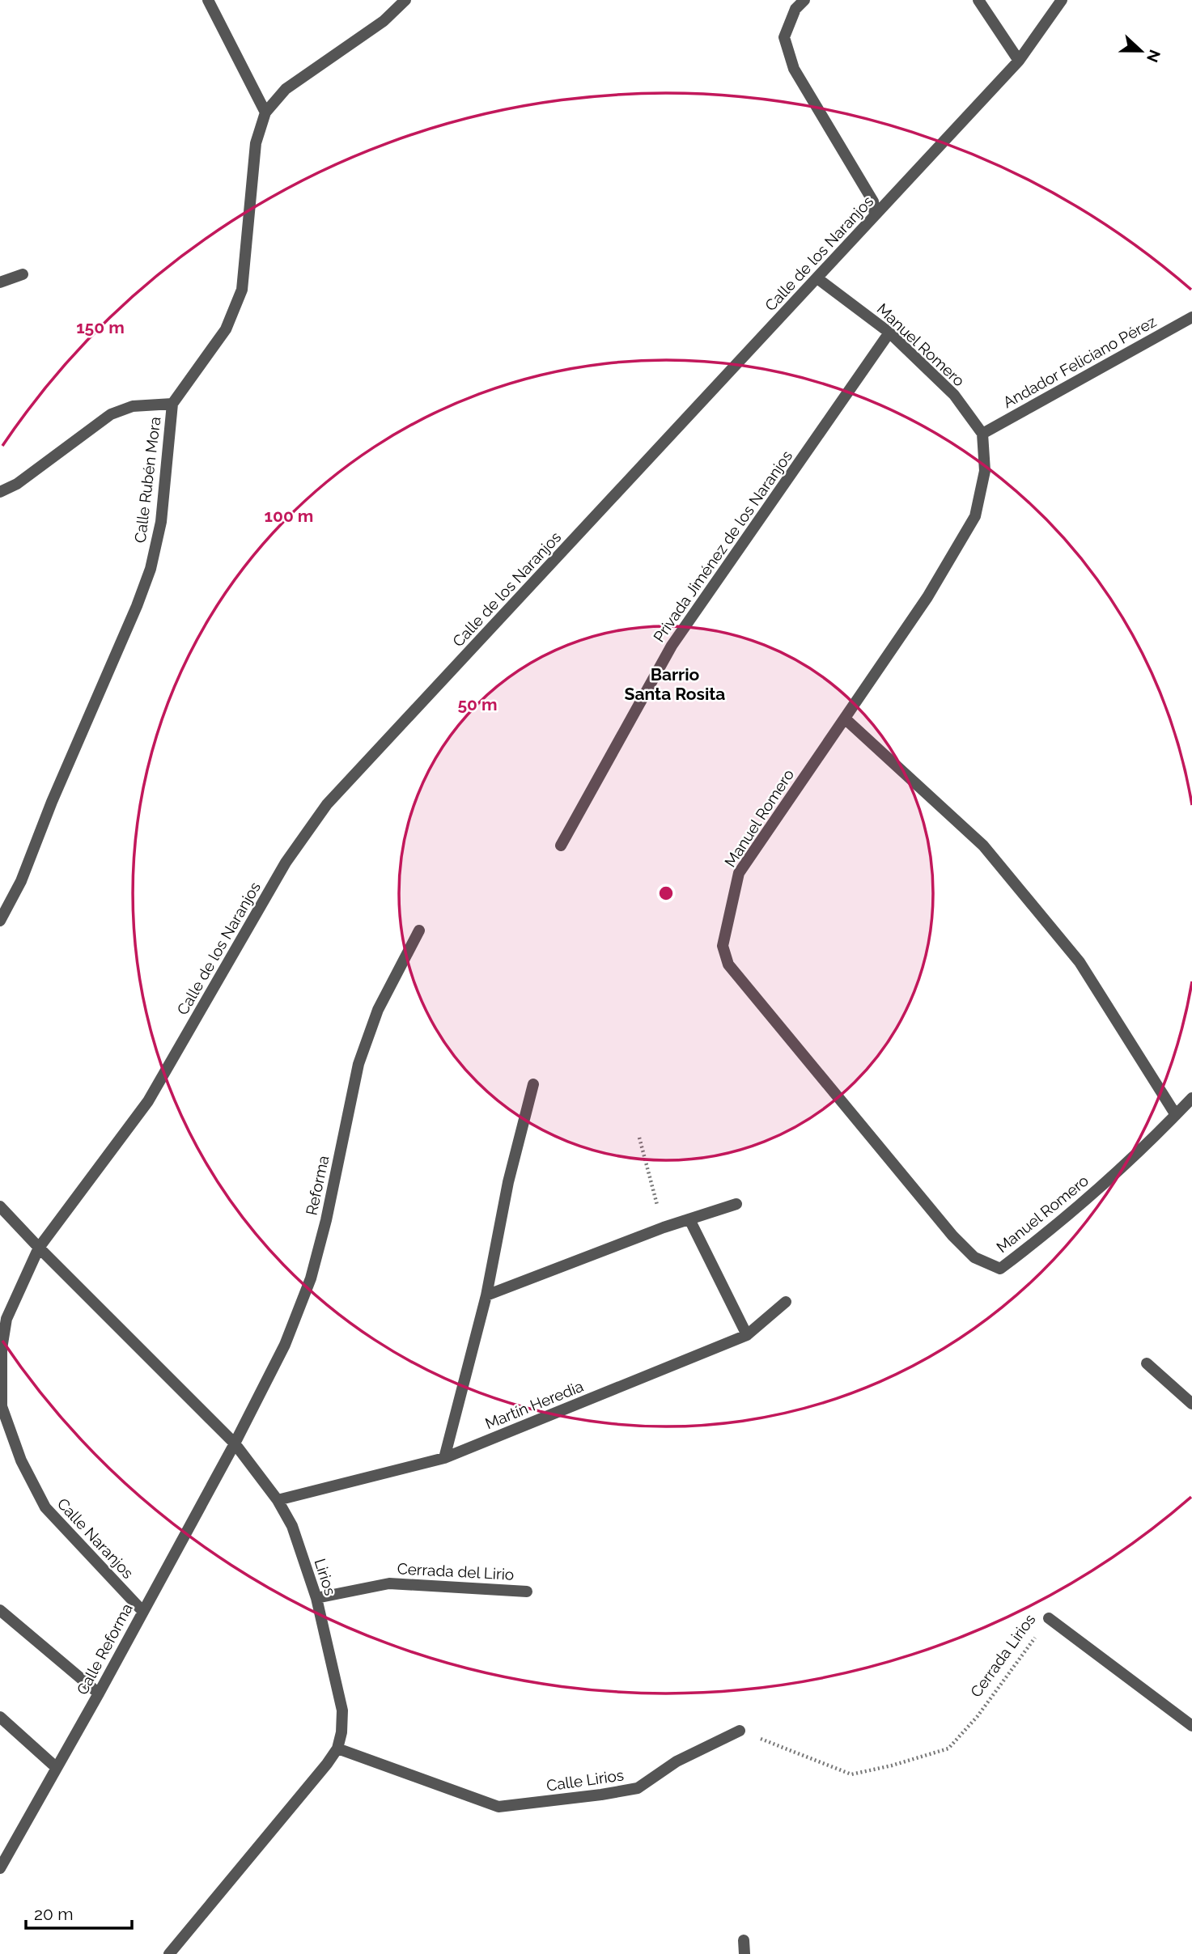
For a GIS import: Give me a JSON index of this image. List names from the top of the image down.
{
  "streets": {
    "street": [
      "Calle de los Naranjos",
      "Manuel Romero",
      "Andador Feliciano Pérez",
      "Calle Rubén Mora",
      "Privada Jiménez de los Naranjos",
      "Reforma",
      "Martín Heredia",
      "Calle Naranjos",
      "Cerrada del Lirio",
      "Lirios",
      "Calle Reforma",
      "Cerrada Lirios",
      "Calle Lirios"
    ]
  },
  "crossings": [
    ["Calle de los Naranjos", "Manuel Romero"],
    ["Calle de los Naranjos", "Calle Naranjos"],
    ["Calle de los Naranjos", "Lirios"],
    ["Manuel Romero", "Andador Feliciano Pérez"],
    ["Manuel Romero", "Privada Jiménez de los Naranjos"],
    ["Reforma", "Lirios"],
    ["Reforma", "Calle Reforma"],
    ["Martín Heredia", "Lirios"],
    ["Calle Naranjos", "Calle Reforma"],
    ["Cerrada del Lirio", "Lirios"],
    ["Lirios", "Calle Reforma"],
    ["Lirios", "Calle Lirios"],
    ["Cerrada Lirios", "Calle Lirios"]
  ],
  "districts": ["Barrio Santa Rosita"],
  "scale_bar": "20 m",
  "north": "right",
  "rings": ["150 m", "100 m", "50 m"]
}
